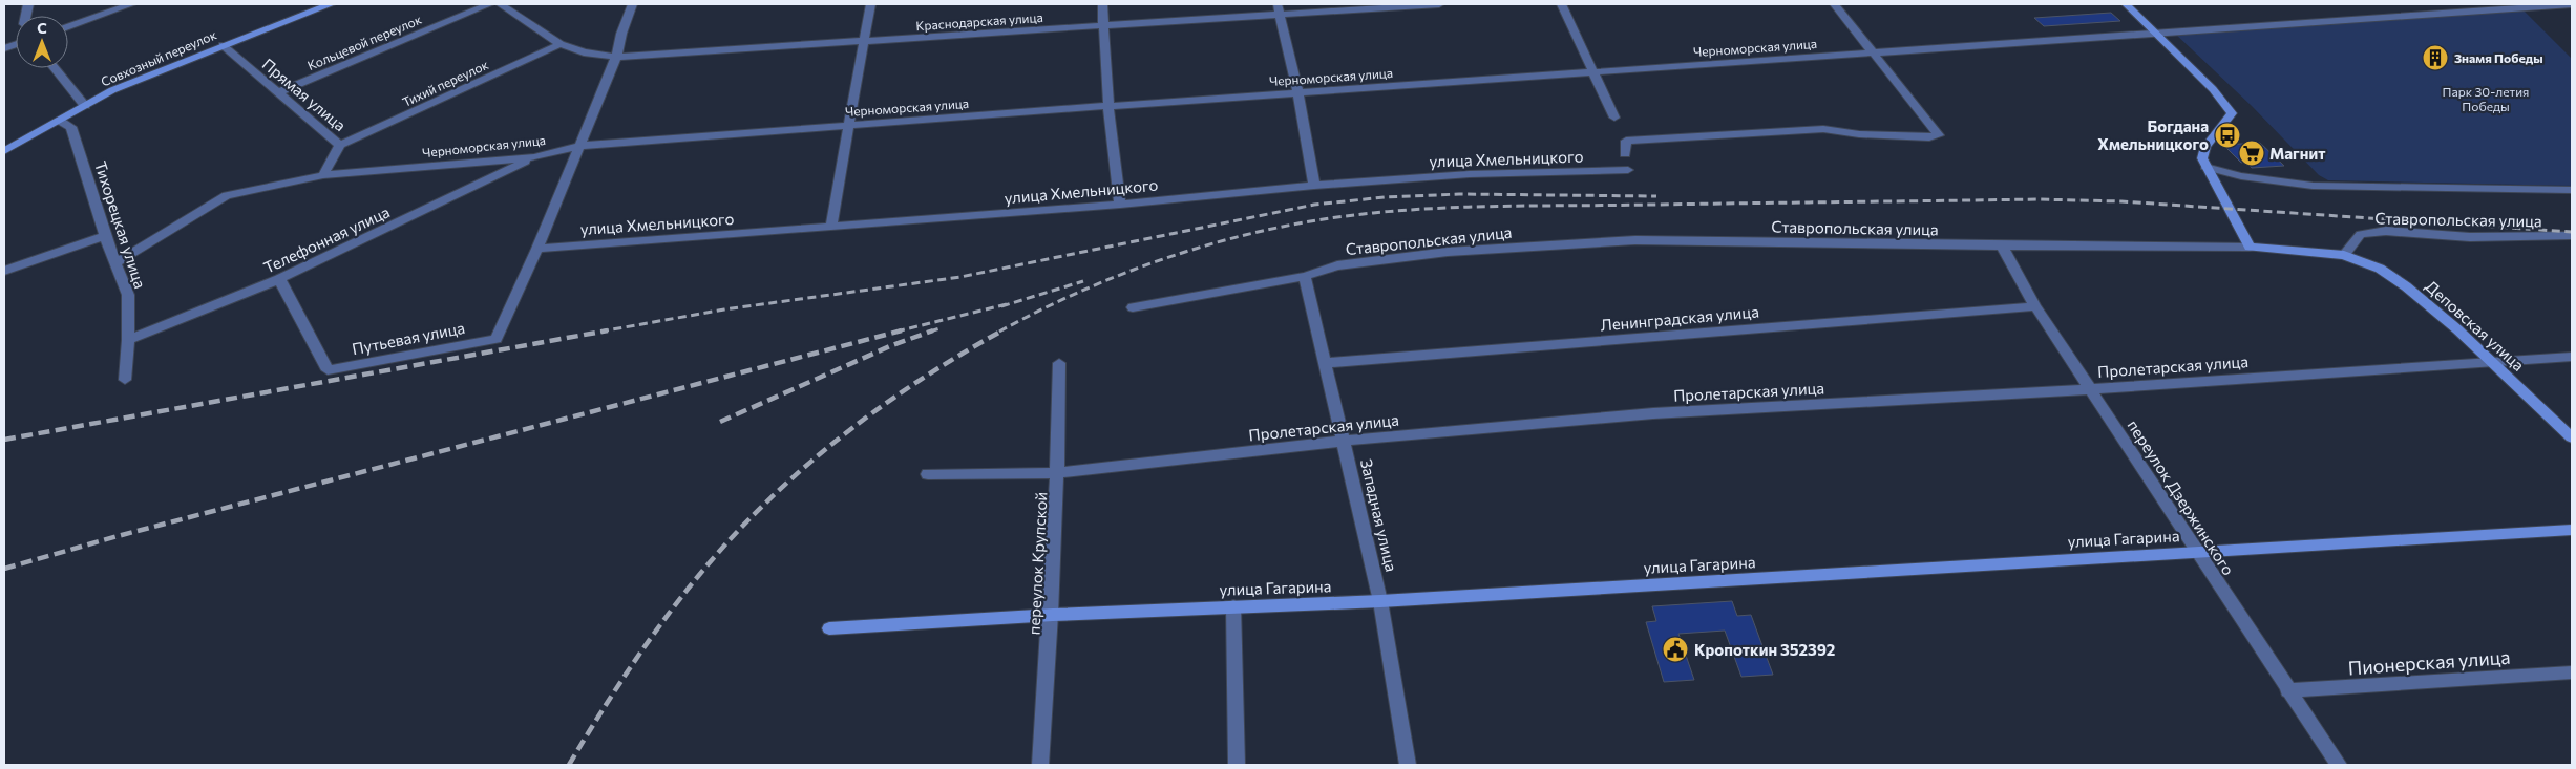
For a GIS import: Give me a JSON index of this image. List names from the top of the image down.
{
  "streets": {
    "street": [
      "Краснодарская улица",
      "Кольцевой переулок",
      "Черноморская улица",
      "Совхозный переулок",
      "Тихий переулок",
      "Прямая улица",
      "улица Хмельницкого",
      "Ставропольская улица",
      "Тихорецкая улица",
      "Телефонная улица",
      "Ленинградская улица",
      "Деповская улица",
      "Путьевая улица",
      "Пролетарская улица",
      "переулок Дзержинского",
      "Западная улица",
      "улица Гагарина",
      "переулок Крупской",
      "Пионерская улица"
    ]
  },
  "crossings": [
    ["Краснодарская улица", "Тихий переулок"],
    ["Кольцевой переулок", "Прямая улица"],
    ["Черноморская улица", "Прямая улица"],
    ["Черноморская улица", "Тихорецкая улица"],
    ["Черноморская улица", "Телефонная улица"],
    ["Совхозный переулок", "Прямая улица"],
    ["Совхозный переулок", "Тихорецкая улица"],
    ["Тихий переулок", "Прямая улица"],
    ["улица Хмельницкого", "Путьевая улица"],
    ["Ставропольская улица", "Деповская улица"],
    ["Ставропольская улица", "переулок Дзержинского"],
    ["Ставропольская улица", "Западная улица"],
    ["Тихорецкая улица", "Телефонная улица"],
    ["Телефонная улица", "Путьевая улица"],
    ["Ленинградская улица", "переулок Дзержинского"],
    ["Ленинградская улица", "Западная улица"],
    ["Деповская улица", "Пролетарская улица"],
    ["Пролетарская улица", "переулок Дзержинского"],
    ["Пролетарская улица", "Западная улица"],
    ["Пролетарская улица", "переулок Крупской"],
    ["переулок Дзержинского", "улица Гагарина"],
    ["переулок Дзержинского", "Пионерская улица"],
    ["Западная улица", "улица Гагарина"],
    ["улица Гагарина", "переулок Крупской"]
  ],
  "parks": ["Парк 30-летия Победы"],
  "places": {
    "building": ["Знамя Победы"],
    "bus stop": ["Богдана Хмельницкого"],
    "supermarket": ["Магнит"],
    "public building": ["Кропоткин 352392"]
  },
  "north": "top"
}
